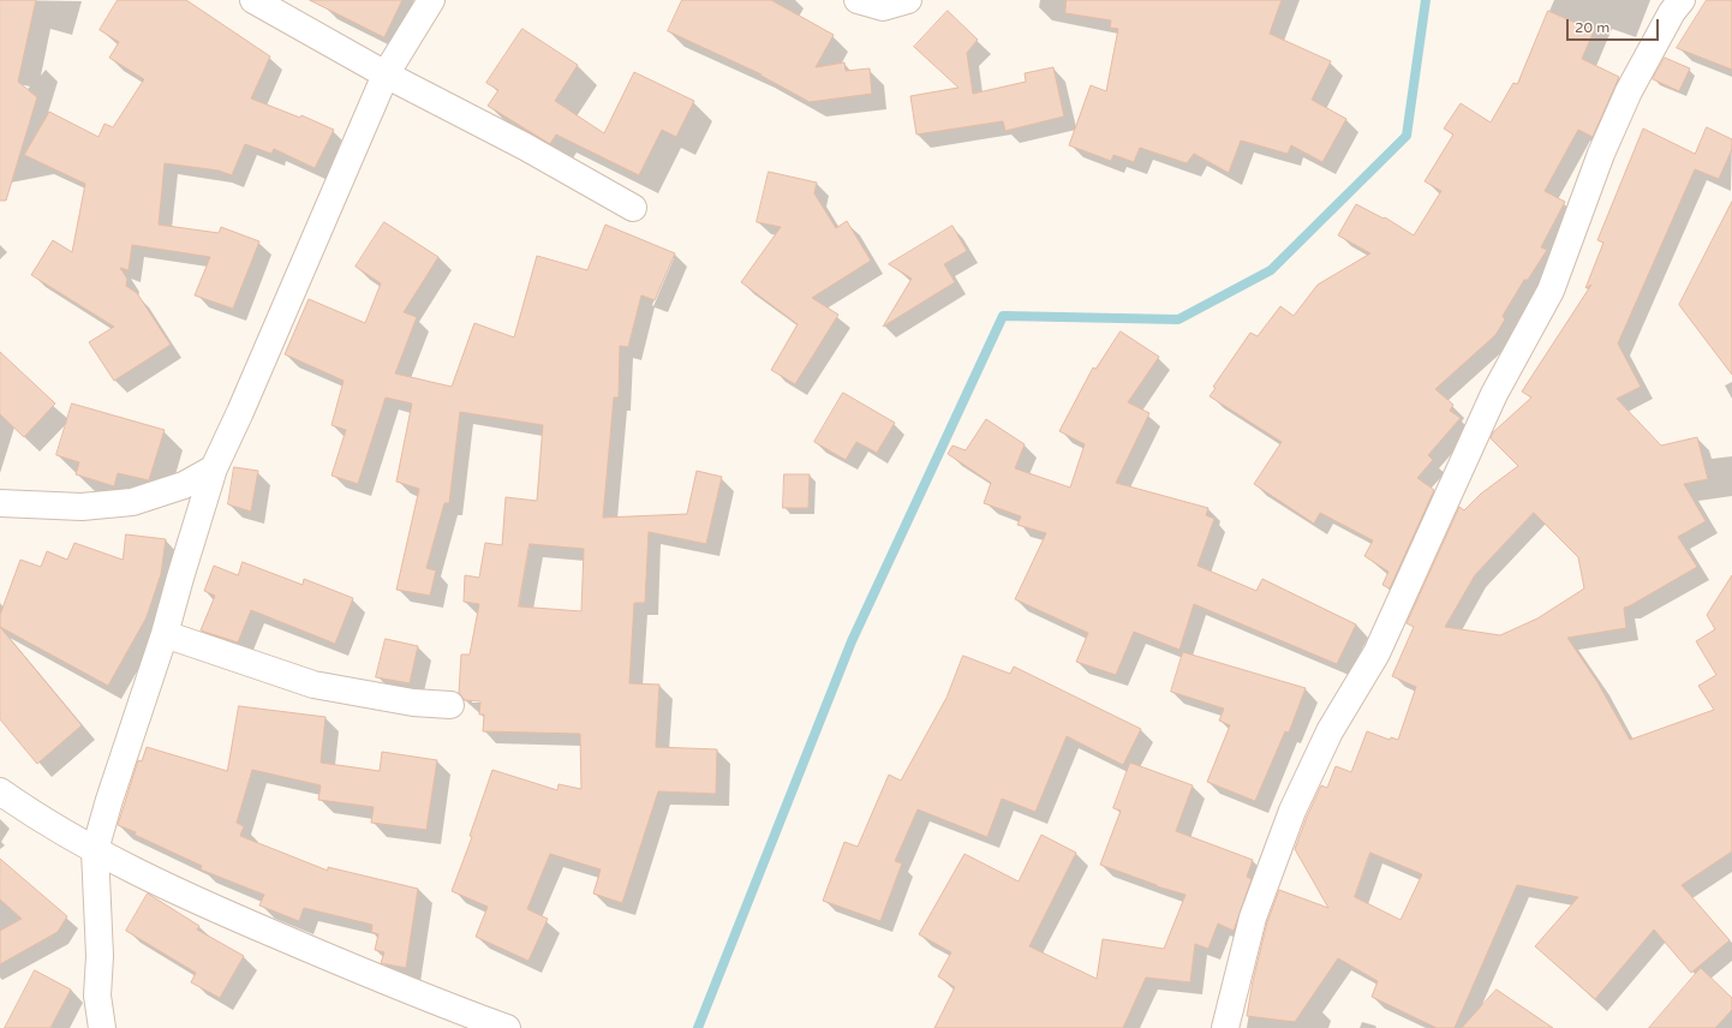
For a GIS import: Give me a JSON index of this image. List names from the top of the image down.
{
  "scale_bar": "20 m"
}
